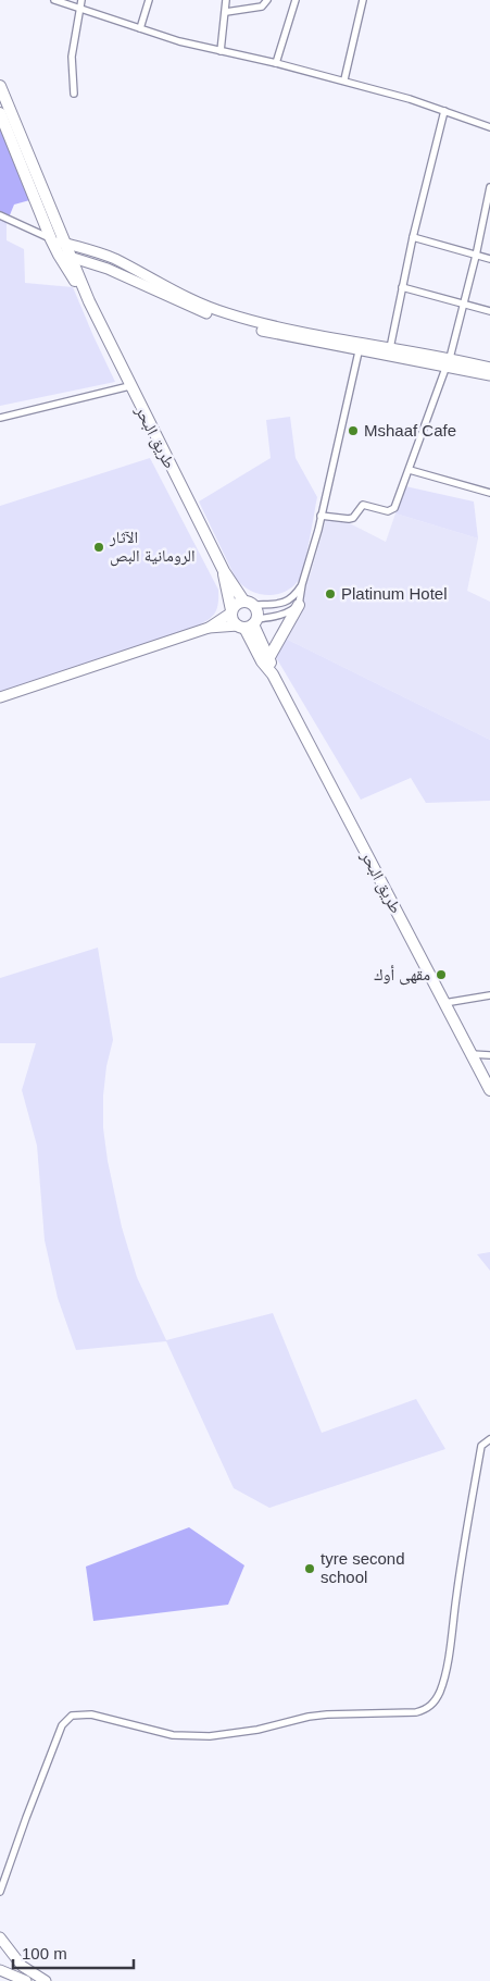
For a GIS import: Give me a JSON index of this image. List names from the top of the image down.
{
  "streets": {
    "highway": ["طريق البحر"]
  },
  "places": [
    "Mshaaf Cafe",
    "الآثار الرومانية البص",
    "Platinum Hotel",
    "مقهى أوك",
    "tyre second school"
  ],
  "scale_bar": "100 m"
}
